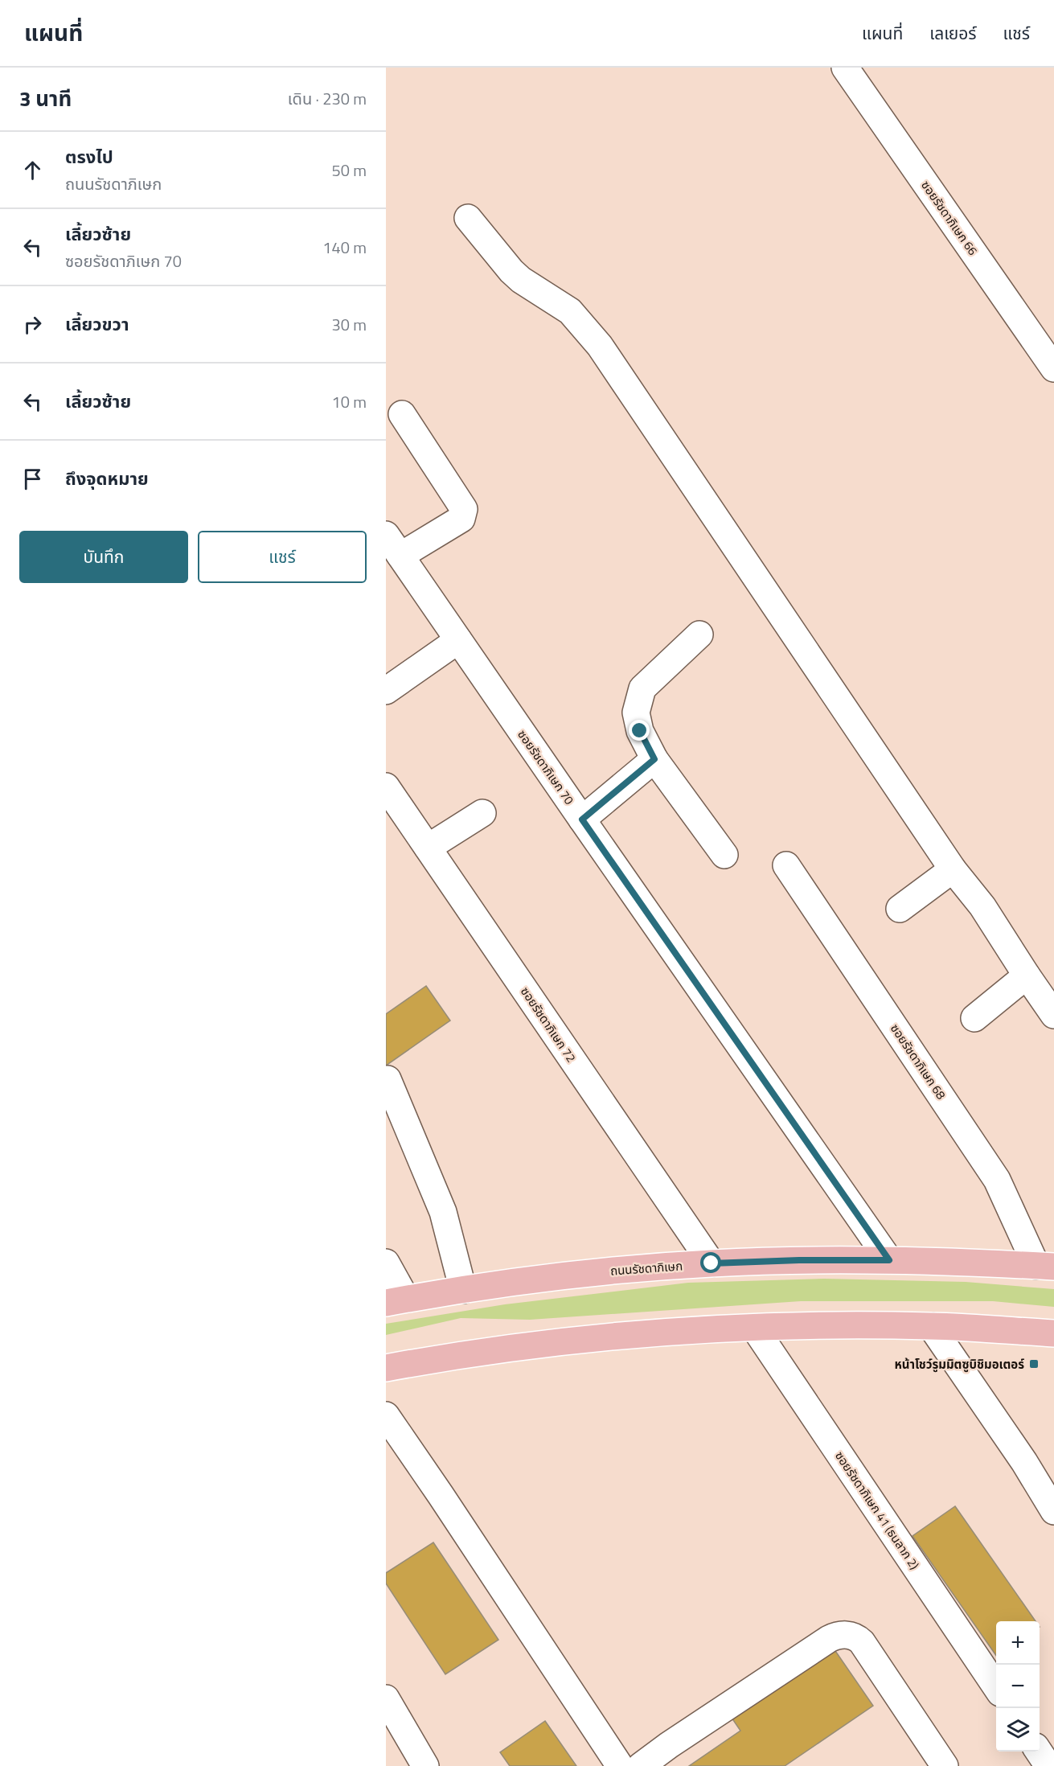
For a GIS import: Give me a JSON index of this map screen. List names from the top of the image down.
{
  "streets": {
    "main road": ["ถนนรัชดาภิเษก"],
    "street": [
      "ซอยรัชดาภิเษก 66",
      "ซอยรัชดาภิเษก 70",
      "ซอยรัชดาภิเษก 72",
      "ซอยรัชดาภิเษก 68",
      "ซอยรัชดาภิเษก 41 (ธนลาภ 2)"
    ]
  },
  "crossings": [
    ["ซอยรัชดาภิเษก 70", "ถนนรัชดาภิเษก"],
    ["ซอยรัชดาภิเษก 72", "ถนนรัชดาภิเษก"],
    ["ซอยรัชดาภิเษก 68", "ถนนรัชดาภิเษก"]
  ],
  "places": {
    "transit": ["หน้าโชว์รูมมิตซูบิชิมอเตอร์"]
  },
  "page": {
    "header": "แผนที่",
    "nav": ["แผนที่", "เลเยอร์", "แชร์"],
    "heading": ["3 นาที", "เดิน · 230 m"],
    "list": [
      ["ตรงไป", "ถนนรัชดาภิเษก", "50 m"],
      ["เลี้ยวซ้าย", "ซอยรัชดาภิเษก 70", "140 m"],
      ["เลี้ยวขวา", "30 m"],
      ["เลี้ยวซ้าย", "10 m"],
      "ถึงจุดหมาย"
    ],
    "buttons": ["บันทึก", "แชร์"],
    "map_buttons": ["+", "−"]
  }
}
